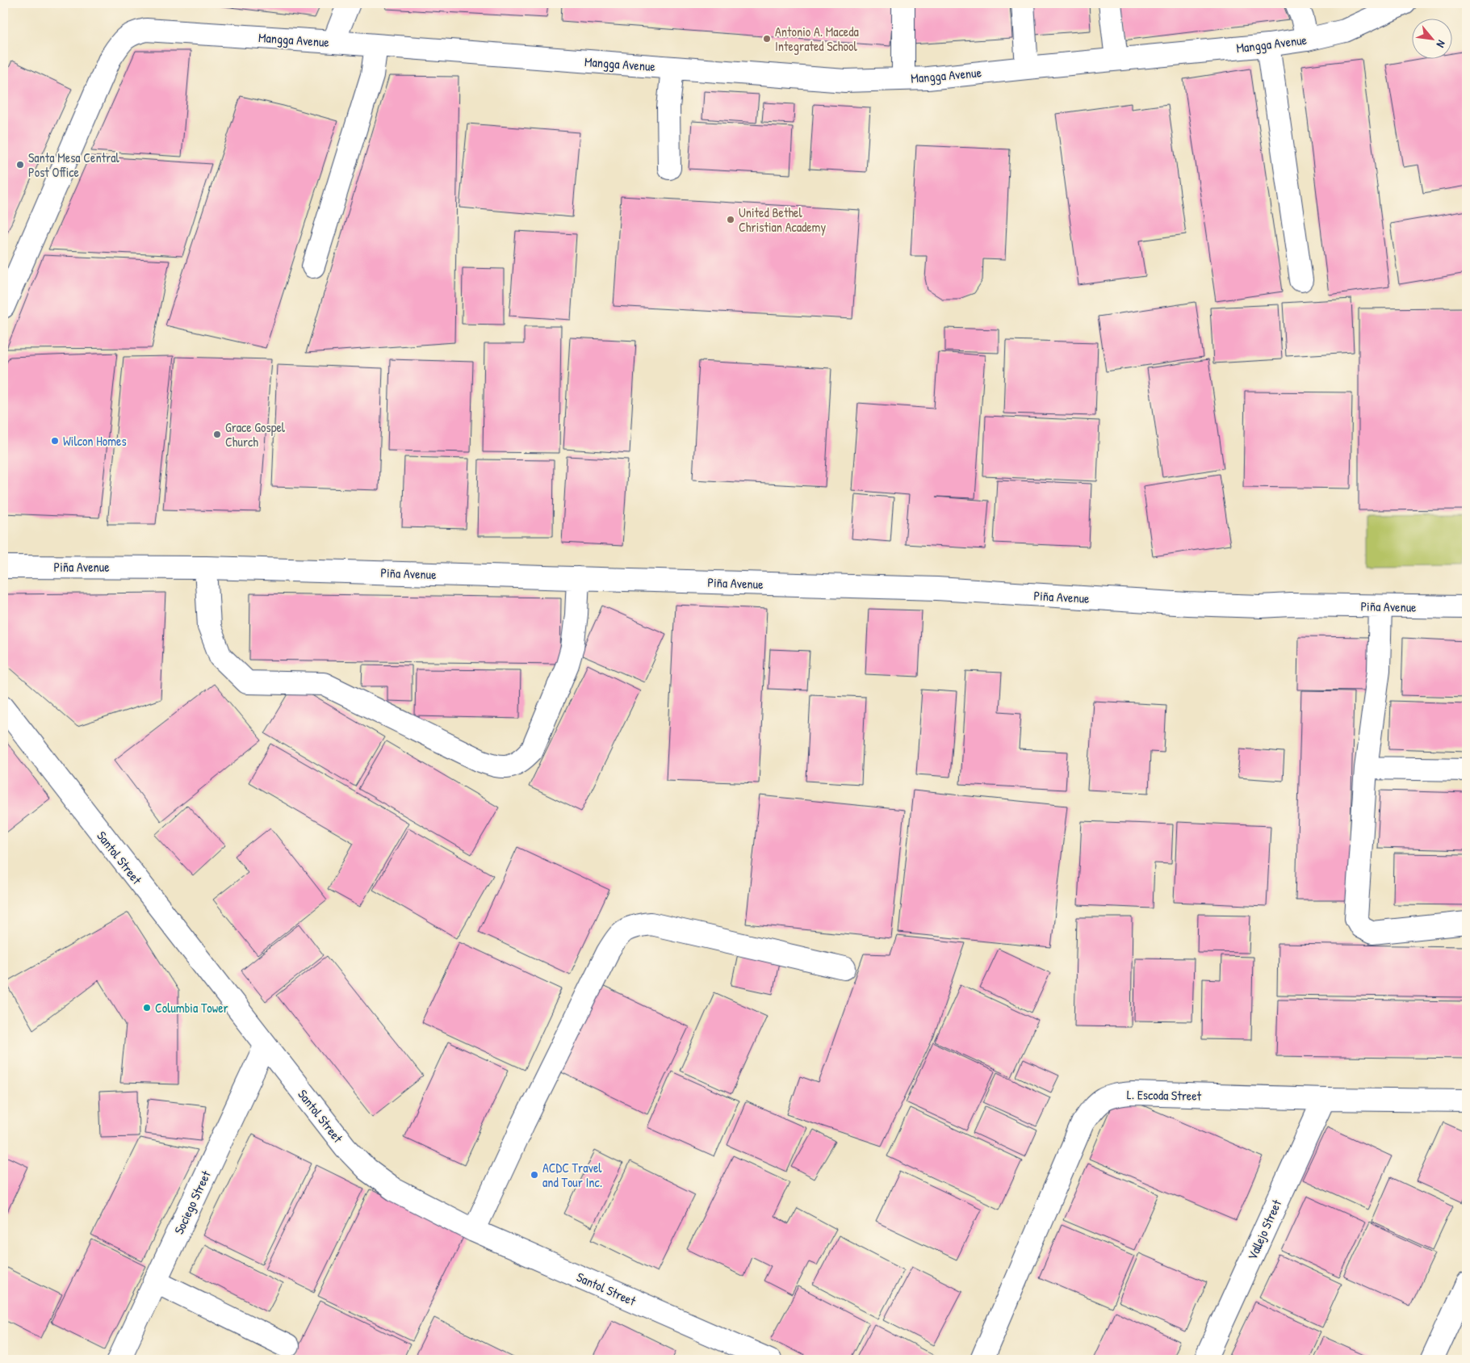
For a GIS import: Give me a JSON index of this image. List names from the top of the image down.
{
  "streets": {
    "street": [
      "Mangga Avenue",
      "Piña Avenue",
      "Santol Street",
      "L. Escoda Street",
      "Sociego Street",
      "Vallejo Street"
    ]
  },
  "crossings": [
    ["Santol Street", "Sociego Street"],
    ["L. Escoda Street", "Vallejo Street"]
  ],
  "places": [
    "Antonio A. Maceda Integrated School",
    "Santa Mesa Central Post Office",
    "United Bethel Christian Academy",
    "Grace Gospel Church",
    "Wilcon Homes",
    "Columbia Tower",
    "ACDC Travel and Tour Inc."
  ],
  "north": "bottom right"
}
